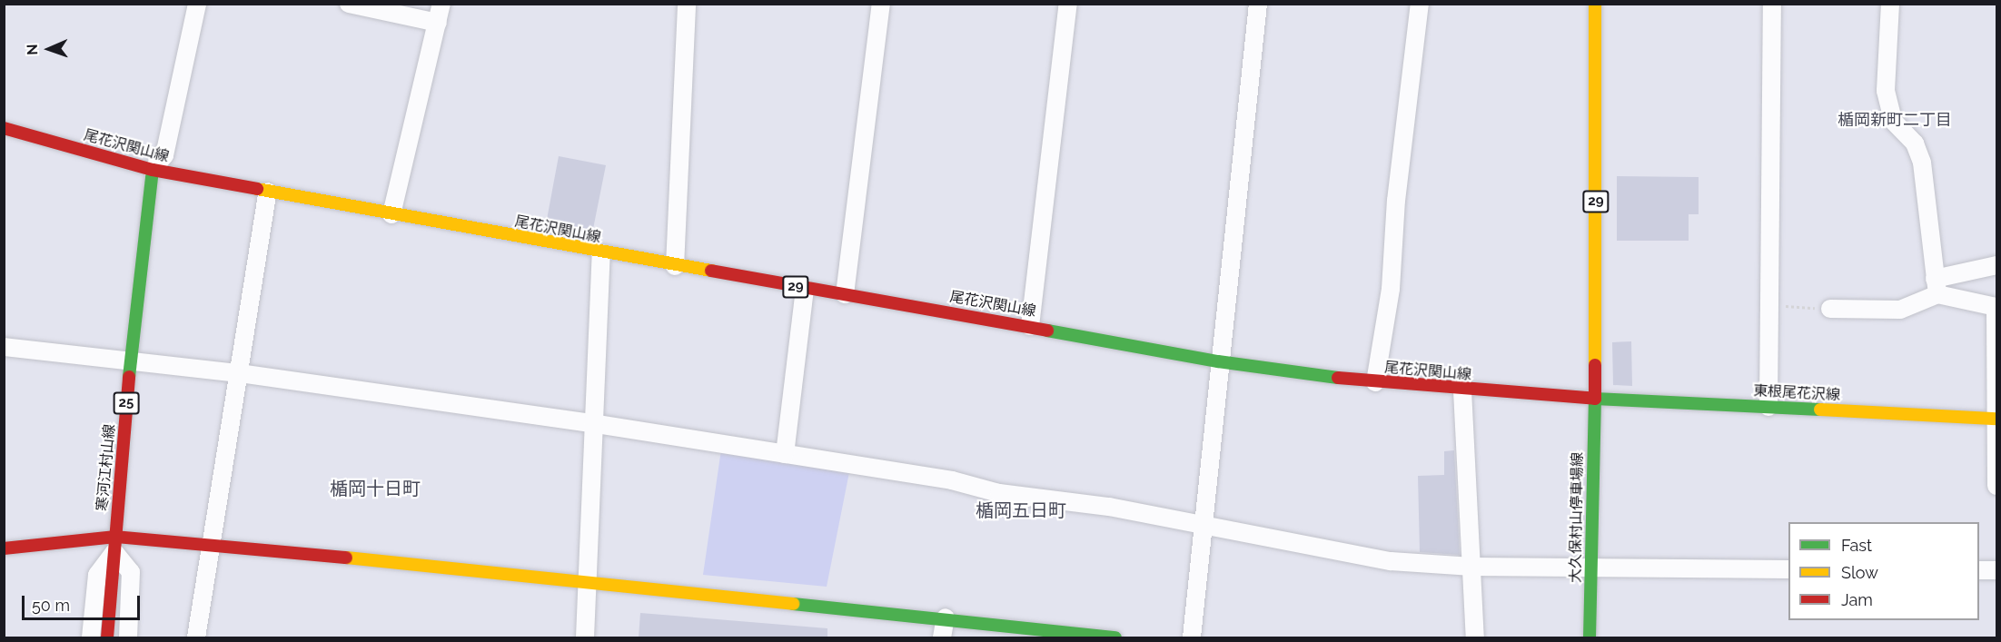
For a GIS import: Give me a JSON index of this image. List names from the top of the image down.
{
  "streets": {
    "main road": [
      "尾花沢関山線",
      "29",
      "東根尾花沢線",
      "25",
      "寒河江村山線",
      "大久保村山停車場線"
    ]
  },
  "crossings": [
    ["尾花沢関山線", "29"],
    ["尾花沢関山線", "東根尾花沢線"],
    ["尾花沢関山線", "寒河江村山線"],
    ["尾花沢関山線", "大久保村山停車場線"],
    ["29", "東根尾花沢線"],
    ["29", "大久保村山停車場線"],
    ["東根尾花沢線", "大久保村山停車場線"]
  ],
  "districts": ["楯岡新町二丁目", "楯岡十日町", "楯岡五日町"],
  "legend": ["Fast", "Slow", "Jam"],
  "scale_bar": "50 m",
  "north": "left"
}
